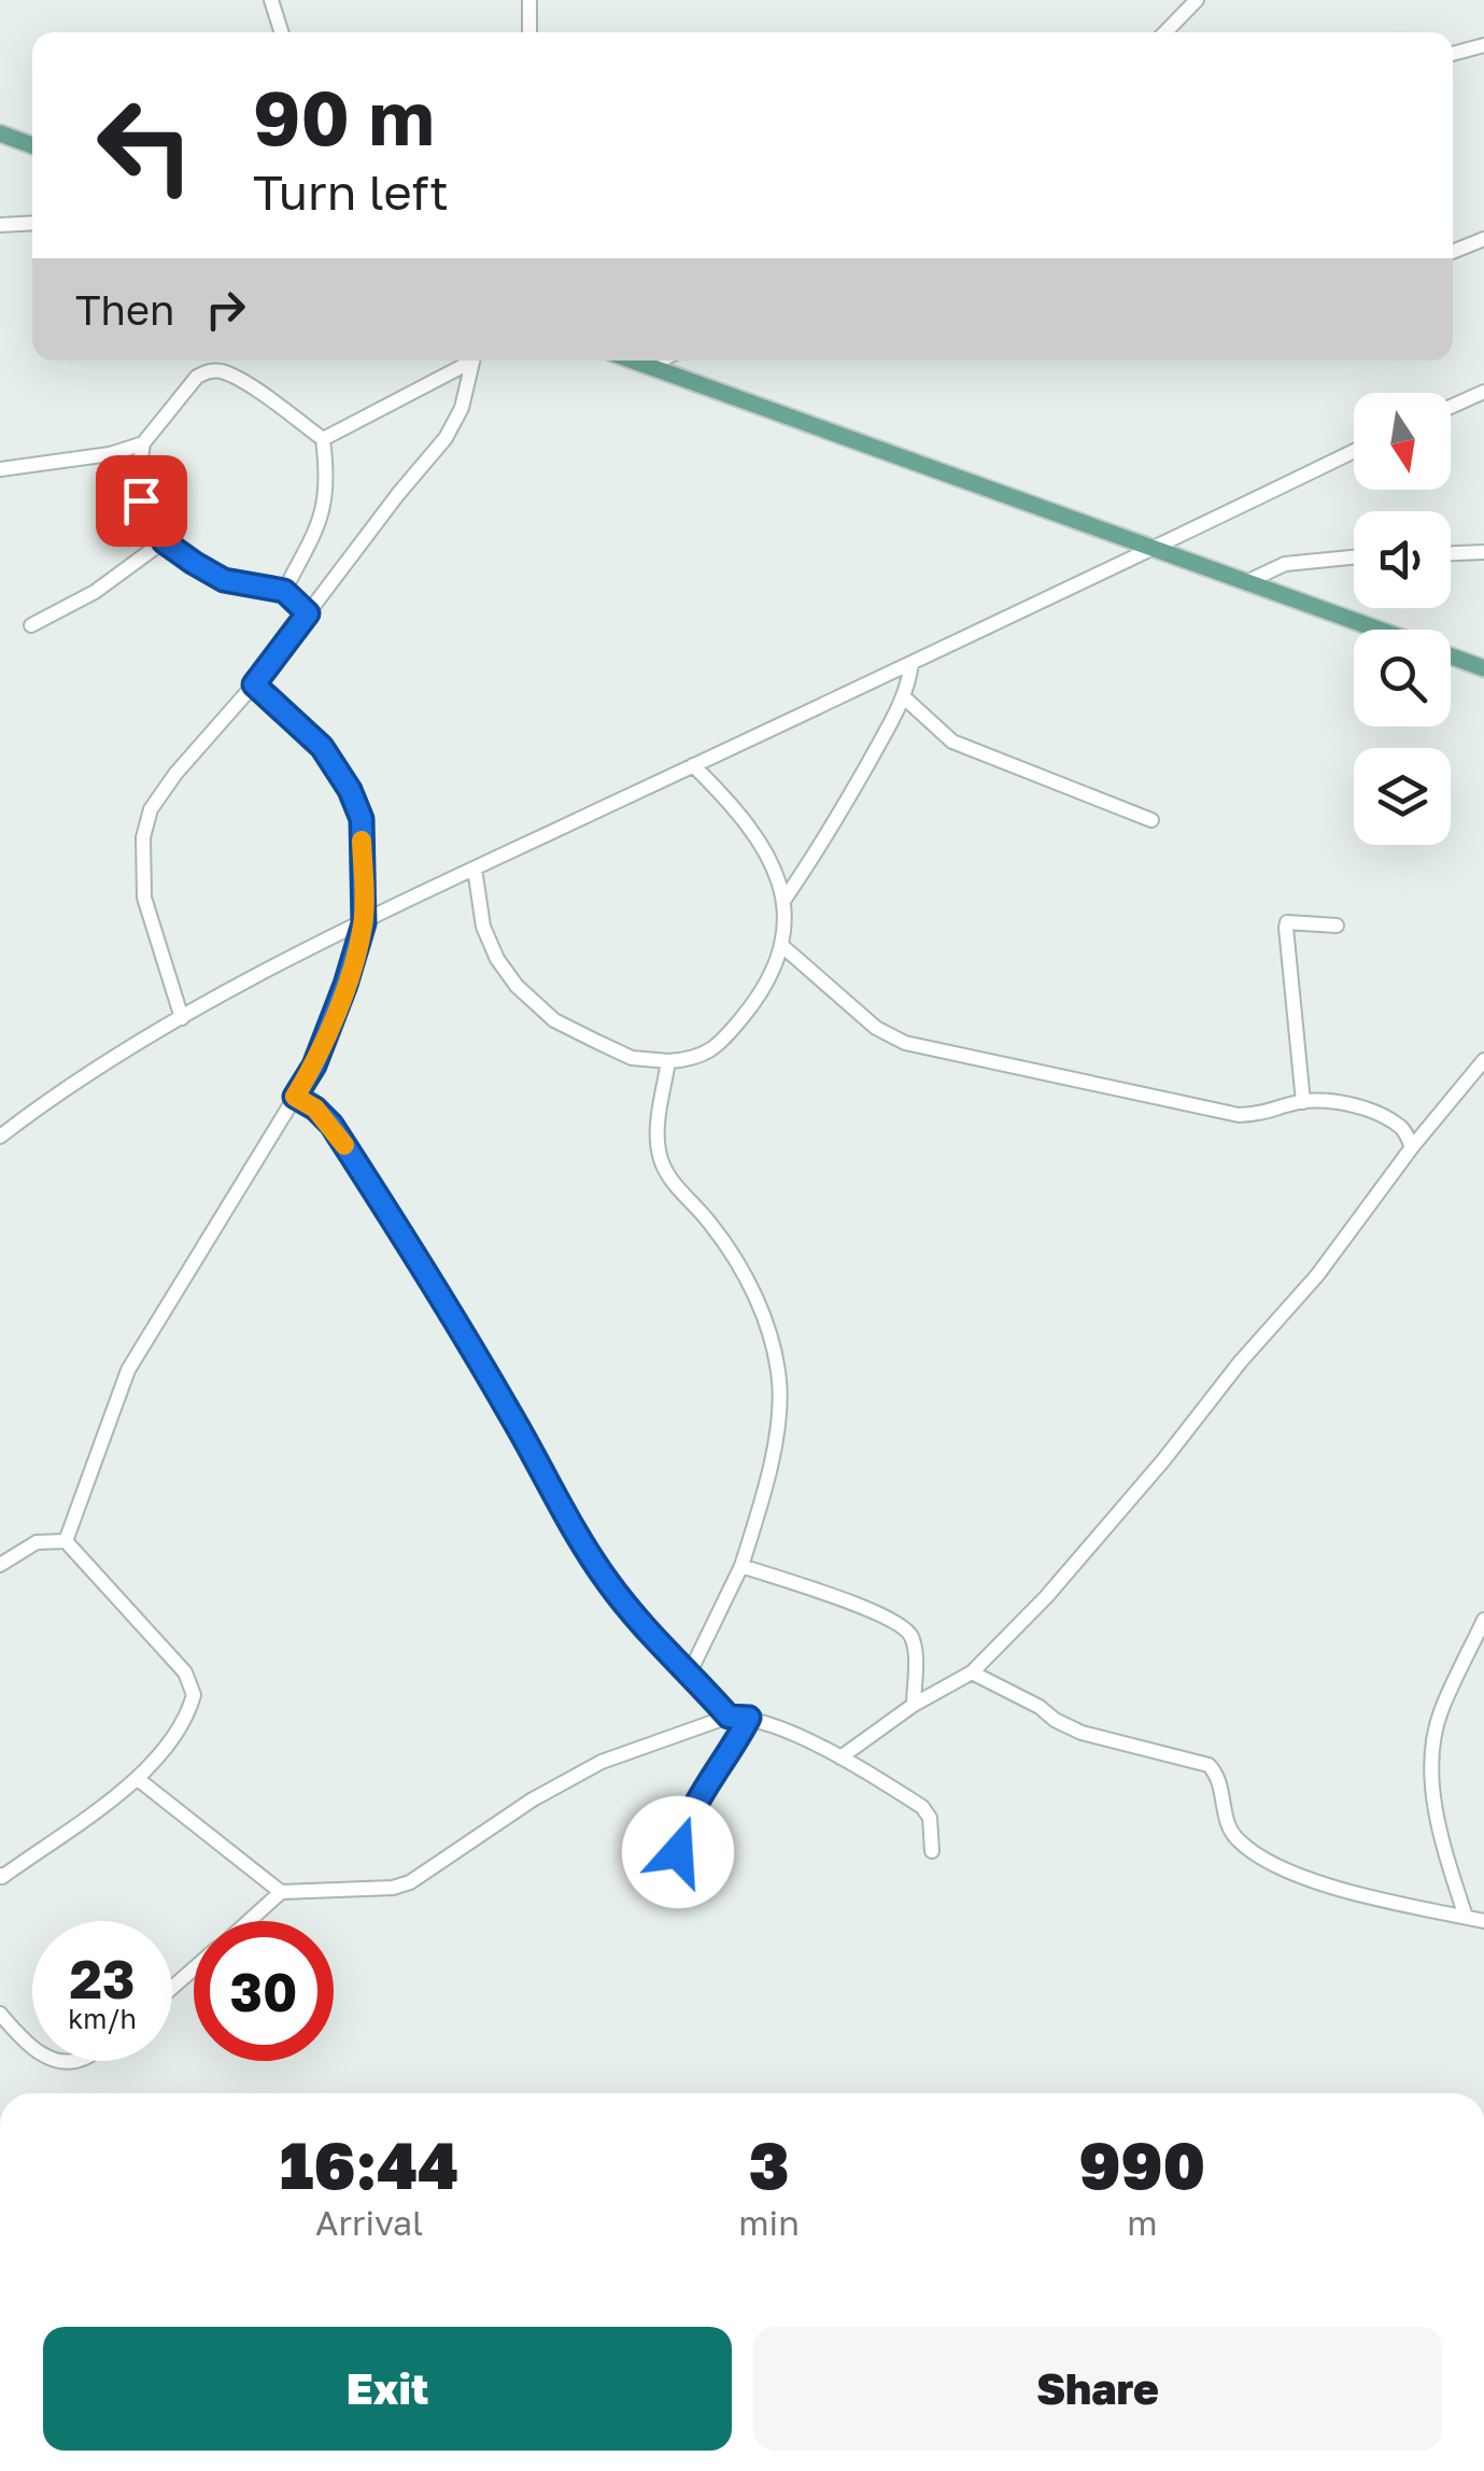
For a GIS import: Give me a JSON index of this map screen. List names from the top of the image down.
{
  "north": "bottom",
  "page": {
    "turn": ["90 m", "Turn left"],
    "then": "Then",
    "speed": "23 km/h",
    "limit": "30",
    "eta": [
      "16:44",
      "Arrival",
      "3",
      "min",
      "990",
      "m"
    ],
    "buttons": ["Exit", "Share"]
  }
}
